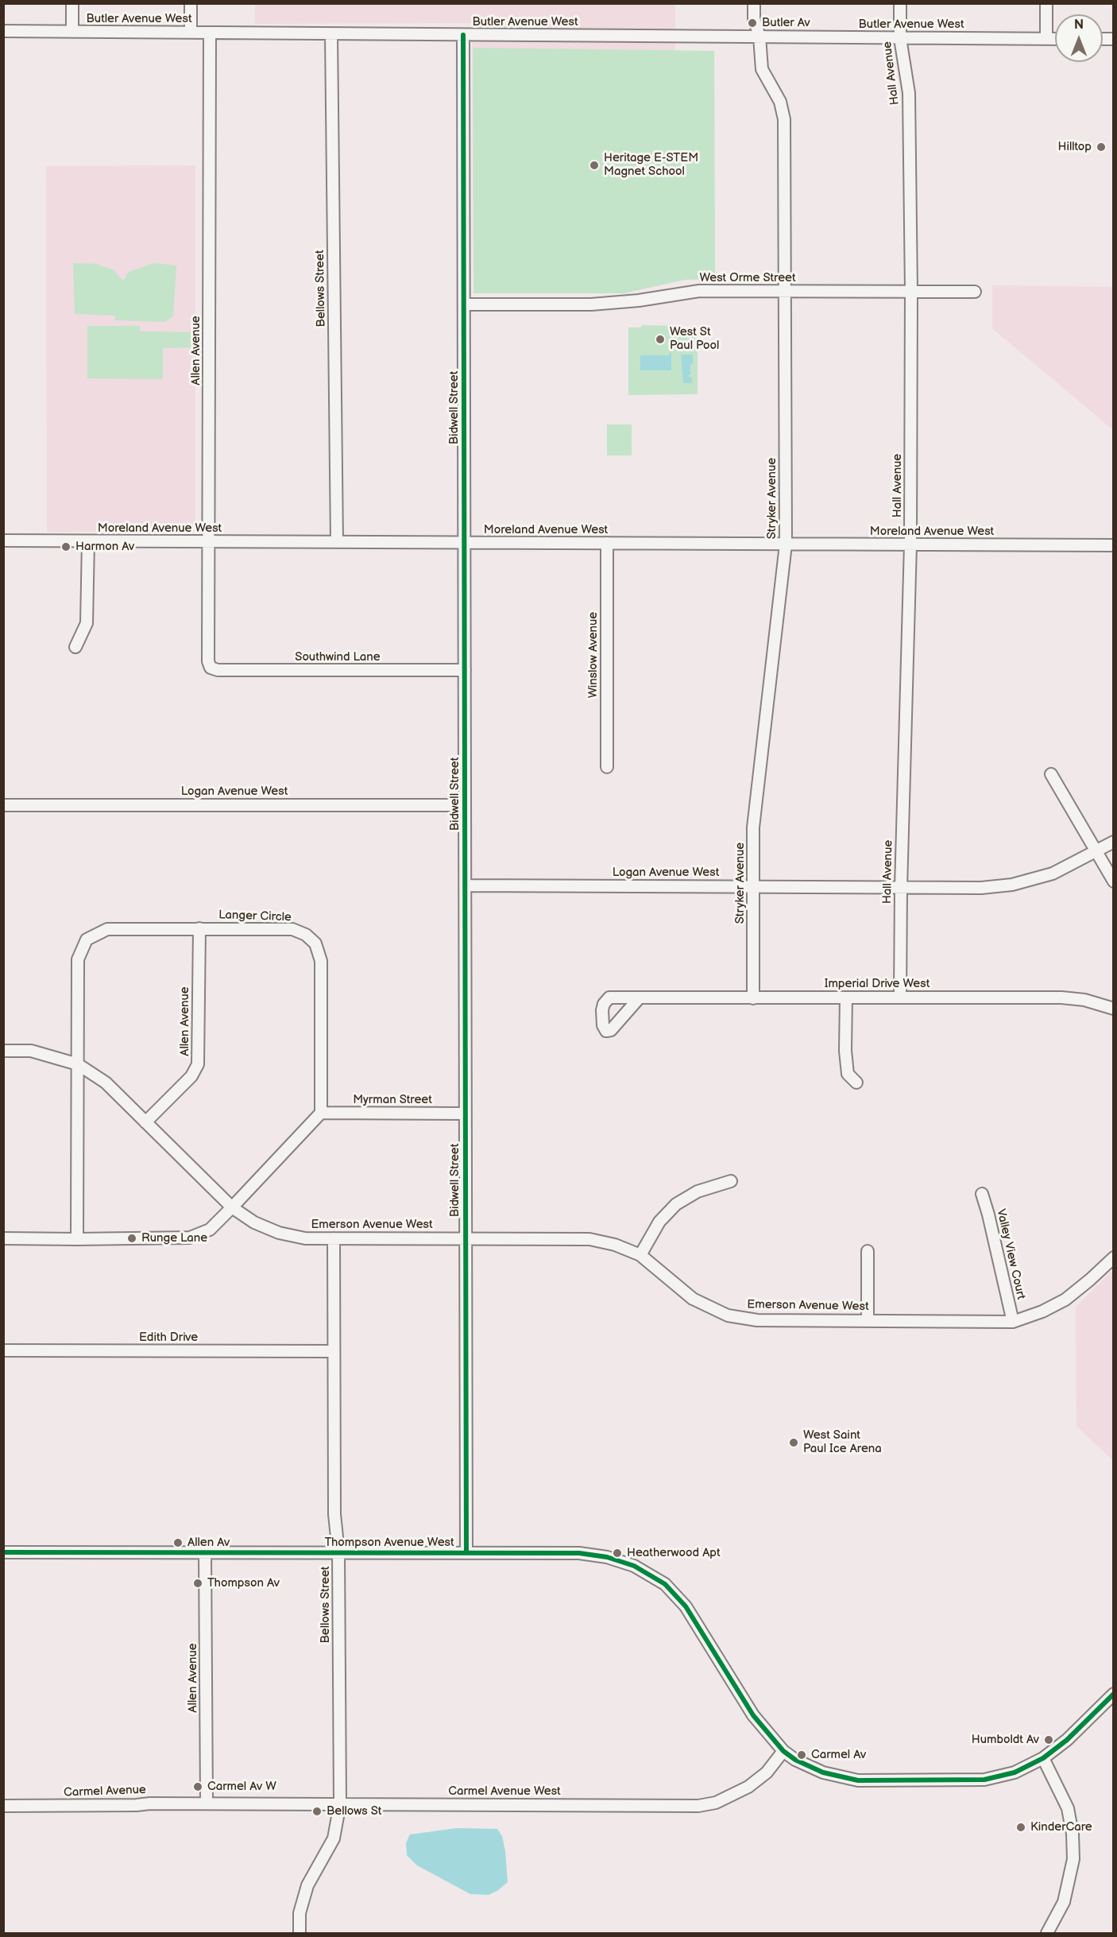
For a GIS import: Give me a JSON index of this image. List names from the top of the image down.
{
  "streets": {
    "street": [
      "Butler Avenue West",
      "Hall Avenue",
      "West Orme Street",
      "Bellows Street",
      "Allen Avenue",
      "Bidwell Street",
      "Stryker Avenue",
      "Moreland Avenue West",
      "Winslow Avenue",
      "Southwind Lane",
      "Logan Avenue West",
      "Langer Circle",
      "Imperial Drive West",
      "Myrman Street",
      "Emerson Avenue West",
      "Valley View Court",
      "Edith Drive",
      "Thompson Avenue West",
      "Carmel Avenue",
      "Carmel Avenue West"
    ]
  },
  "crossings": [
    ["Butler Avenue West", "Hall Avenue"],
    ["Butler Avenue West", "Bellows Street"],
    ["Butler Avenue West", "Allen Avenue"],
    ["Butler Avenue West", "Bidwell Street"],
    ["Butler Avenue West", "Stryker Avenue"],
    ["Hall Avenue", "West Orme Street"],
    ["Hall Avenue", "Moreland Avenue West"],
    ["Hall Avenue", "Logan Avenue West"],
    ["Hall Avenue", "Imperial Drive West"],
    ["West Orme Street", "Bidwell Street"],
    ["West Orme Street", "Stryker Avenue"],
    ["Bellows Street", "Moreland Avenue West"],
    ["Bellows Street", "Emerson Avenue West"],
    ["Bellows Street", "Edith Drive"],
    ["Bellows Street", "Thompson Avenue West"],
    ["Bellows Street", "Carmel Avenue West"],
    ["Allen Avenue", "Moreland Avenue West"],
    ["Allen Avenue", "Southwind Lane"],
    ["Allen Avenue", "Langer Circle"],
    ["Allen Avenue", "Emerson Avenue West"],
    ["Allen Avenue", "Thompson Avenue West"],
    ["Allen Avenue", "Carmel Avenue"],
    ["Allen Avenue", "Carmel Avenue West"],
    ["Bidwell Street", "Moreland Avenue West"],
    ["Bidwell Street", "Southwind Lane"],
    ["Bidwell Street", "Logan Avenue West"],
    ["Bidwell Street", "Myrman Street"],
    ["Bidwell Street", "Emerson Avenue West"],
    ["Bidwell Street", "Thompson Avenue West"],
    ["Stryker Avenue", "Moreland Avenue West"],
    ["Stryker Avenue", "Logan Avenue West"],
    ["Stryker Avenue", "Imperial Drive West"],
    ["Moreland Avenue West", "Winslow Avenue"],
    ["Langer Circle", "Myrman Street"],
    ["Langer Circle", "Emerson Avenue West"],
    ["Emerson Avenue West", "Valley View Court"],
    ["Thompson Avenue West", "Carmel Avenue West"],
    ["Carmel Avenue", "Carmel Avenue West"]
  ],
  "places": [
    "Butler Av",
    "Hilltop",
    "Heritage E-STEM Magnet School",
    "West St Paul Pool",
    "Harmon Av",
    "Runge Lane",
    "West Saint Paul Ice Arena",
    "Allen Av",
    "Heatherwood Apt",
    "Thompson Av",
    "Humboldt Av",
    "Carmel Av",
    "Carmel Av W",
    "Bellows St",
    "KinderCare"
  ],
  "north": "top"
}
